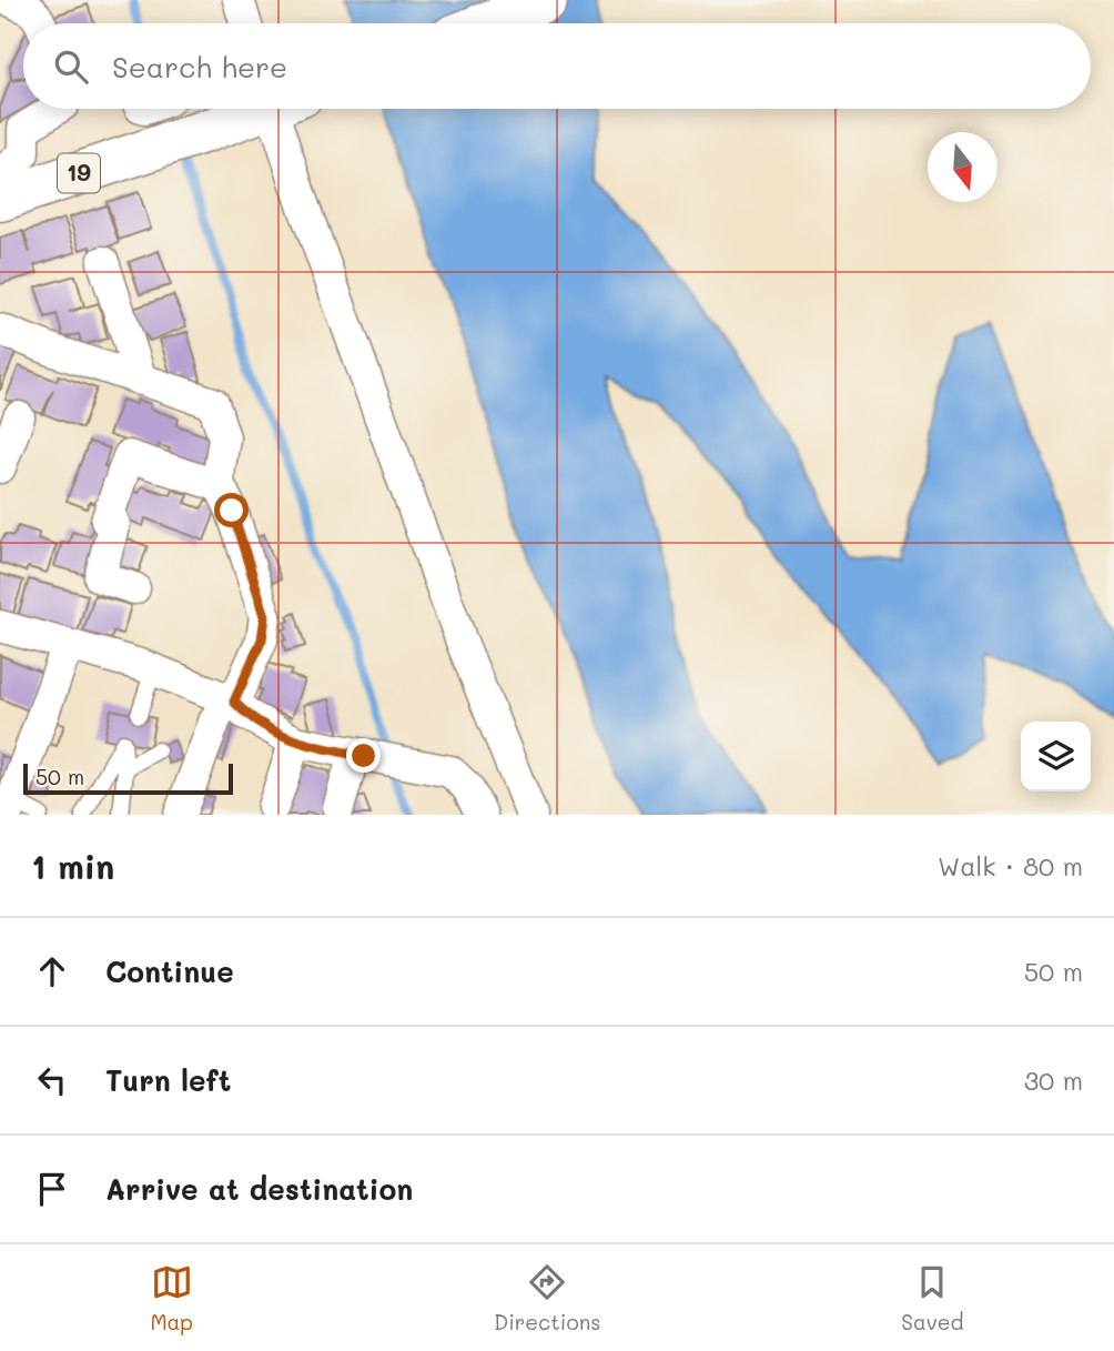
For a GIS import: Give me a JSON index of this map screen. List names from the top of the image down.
{
  "streets": {
    "main road": ["19"]
  },
  "scale_bar": "50 m",
  "north": "bottom",
  "page": {
    "search": "Search here",
    "scale": "50 m",
    "heading": ["1 min", "Walk · 80 m"],
    "list": [
      ["Continue", "50 m"],
      ["Turn left", "30 m"],
      "Arrive at destination"
    ],
    "nav": ["Map", "Directions", "Saved"]
  }
}
